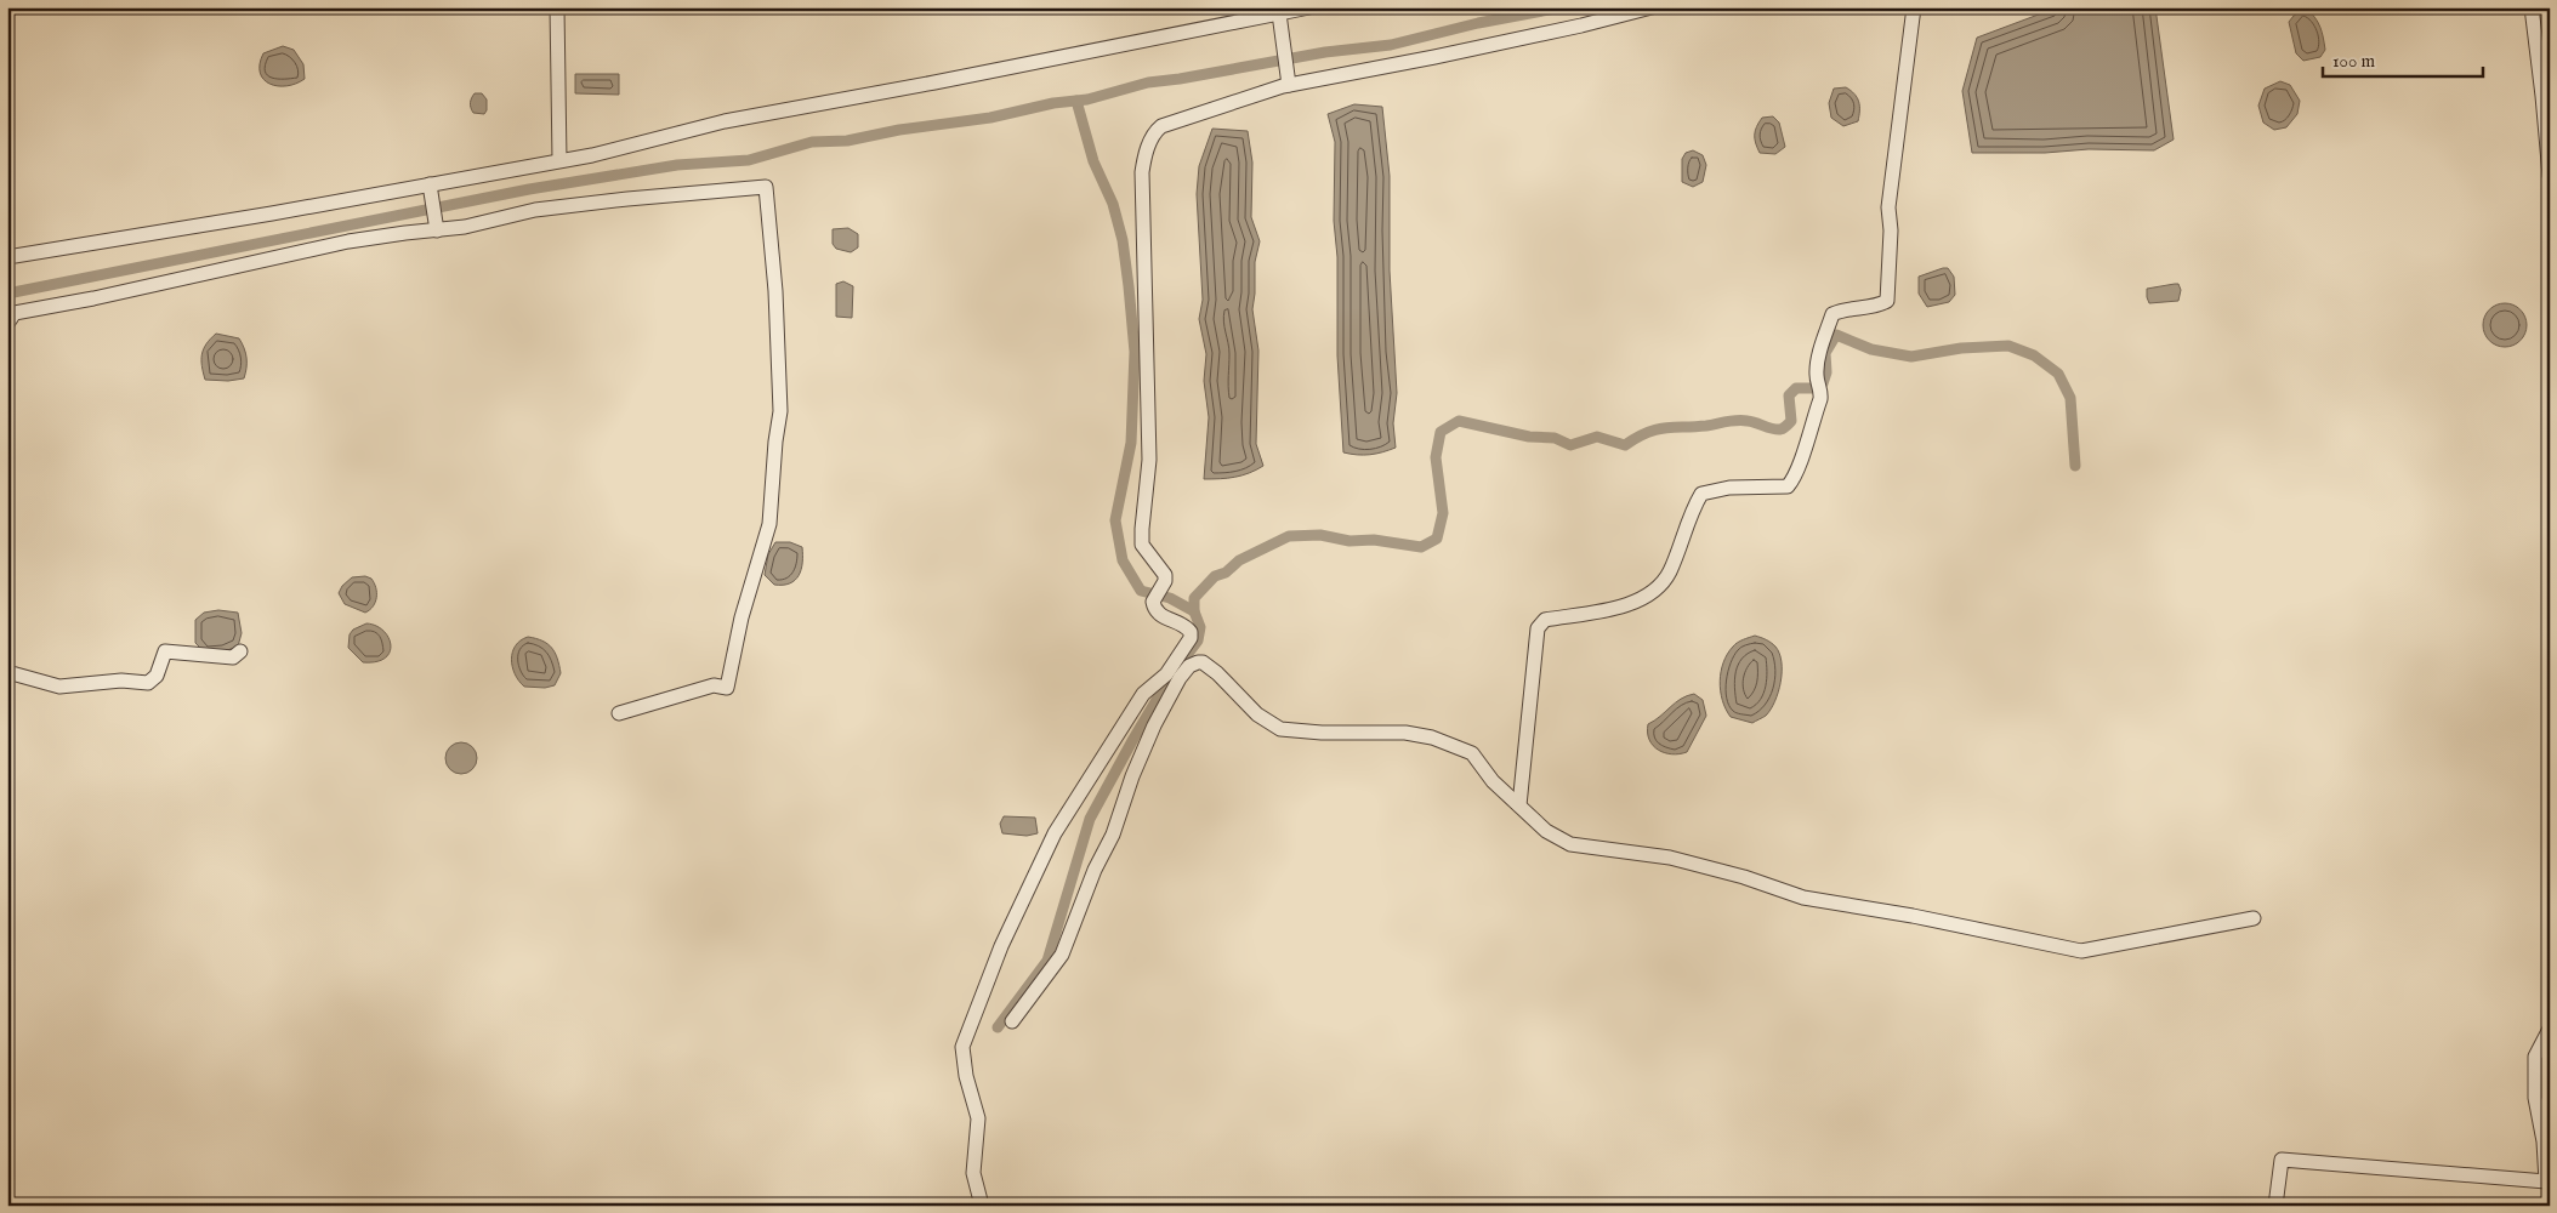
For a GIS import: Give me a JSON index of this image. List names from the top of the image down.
{
  "scale_bar": "100 m"
}
